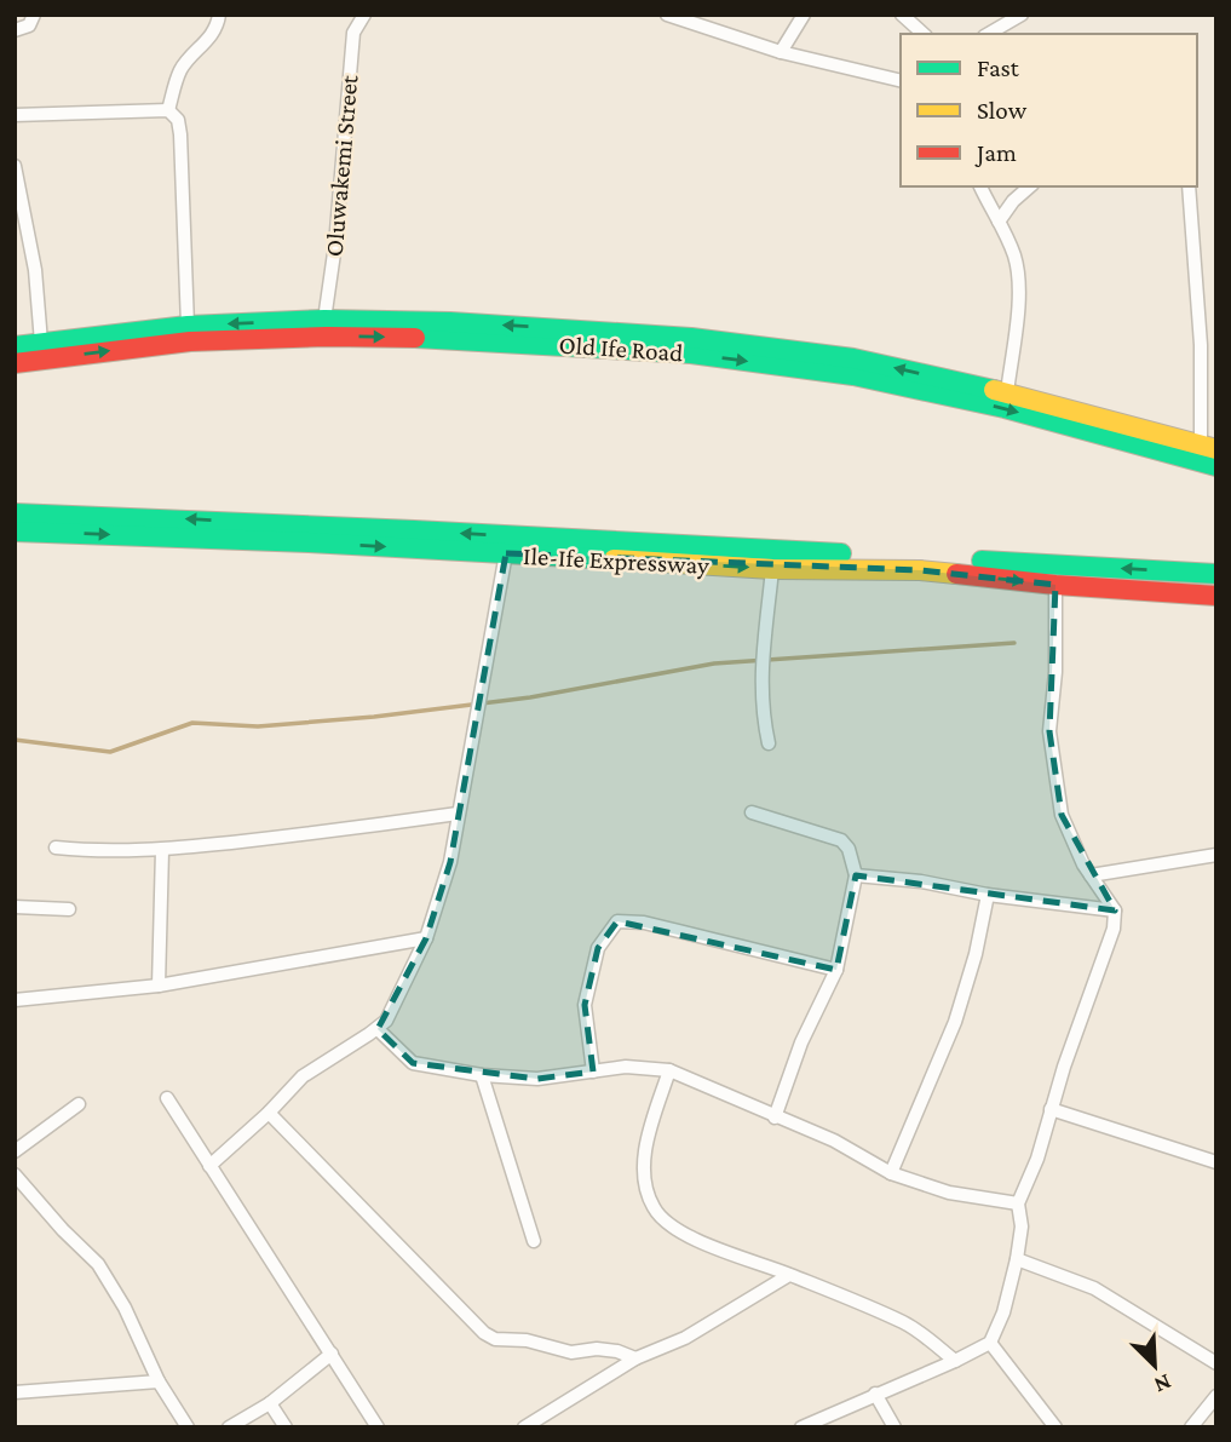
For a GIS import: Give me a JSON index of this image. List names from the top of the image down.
{
  "streets": {
    "main road": ["Old Ife Road", "Ile-Ife Expressway"],
    "street": ["Oluwakemi Street"]
  },
  "crossings": [
    ["Oluwakemi Street", "Old Ife Road"]
  ],
  "legend": ["Fast", "Slow", "Jam"],
  "north": "bottom right"
}
